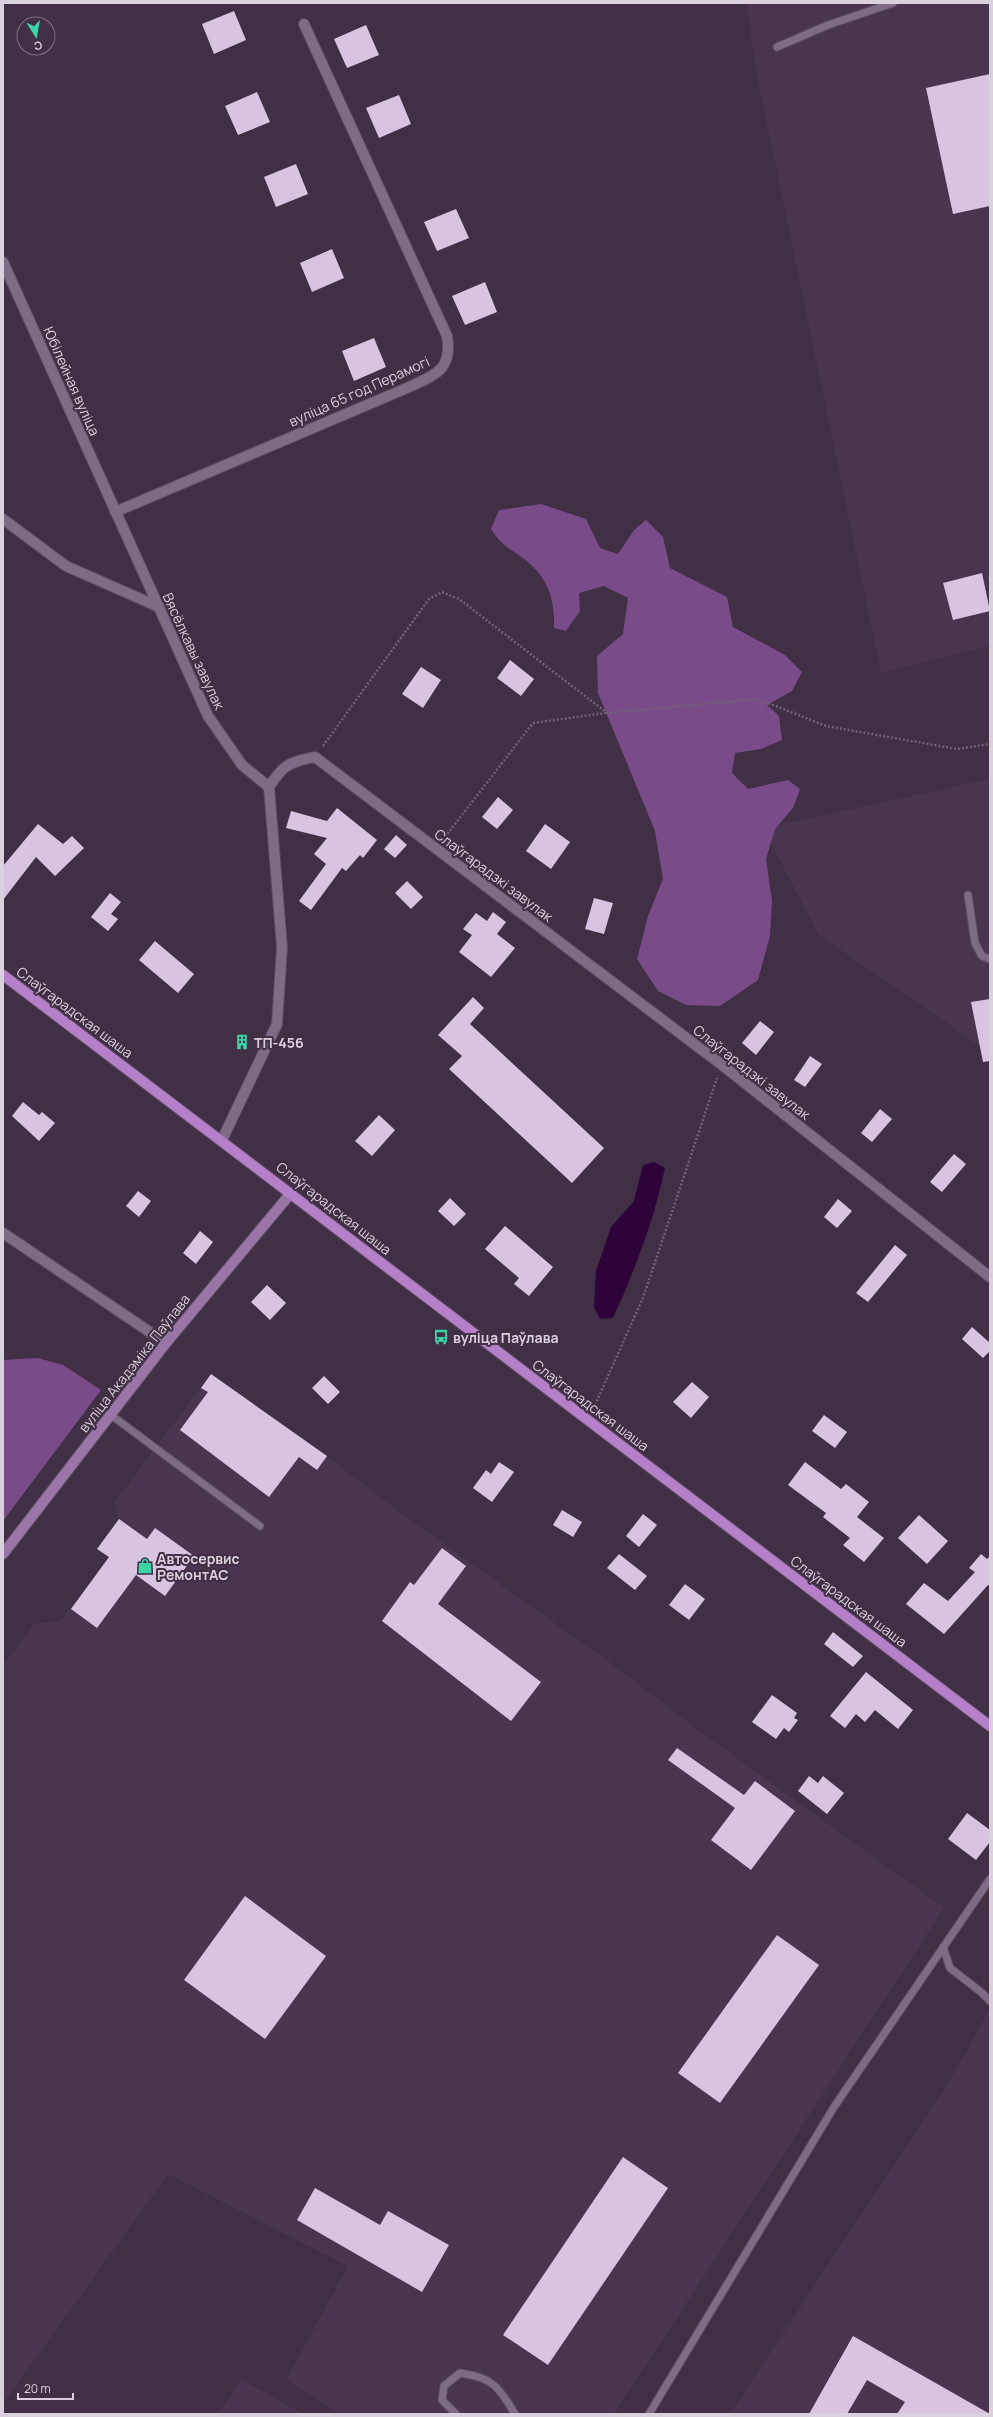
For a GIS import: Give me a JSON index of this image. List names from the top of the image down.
{
  "streets": {
    "main road": ["Слаўгарадская шаша", "вуліца Акадэміка Паўлава"],
    "street": [
      "Юбілейная вуліца",
      "вуліца 65 год Перамогі",
      "Вясёлкавы завулак",
      "Слаўгарадзкі завулак"
    ]
  },
  "crossings": [
    ["Юбілейная вуліца", "вуліца 65 год Перамогі"],
    ["Юбілейная вуліца", "Вясёлкавы завулак"],
    ["вуліца 65 год Перамогі", "Вясёлкавы завулак"],
    ["Слаўгарадская шаша", "вуліца Акадэміка Паўлава"]
  ],
  "places": {
    "building": ["ТП-456"],
    "bus stop": ["вуліца Паўлава"],
    "shop": ["Автосервис РемонтАС"]
  },
  "scale_bar": "20 m",
  "north": "bottom"
}
